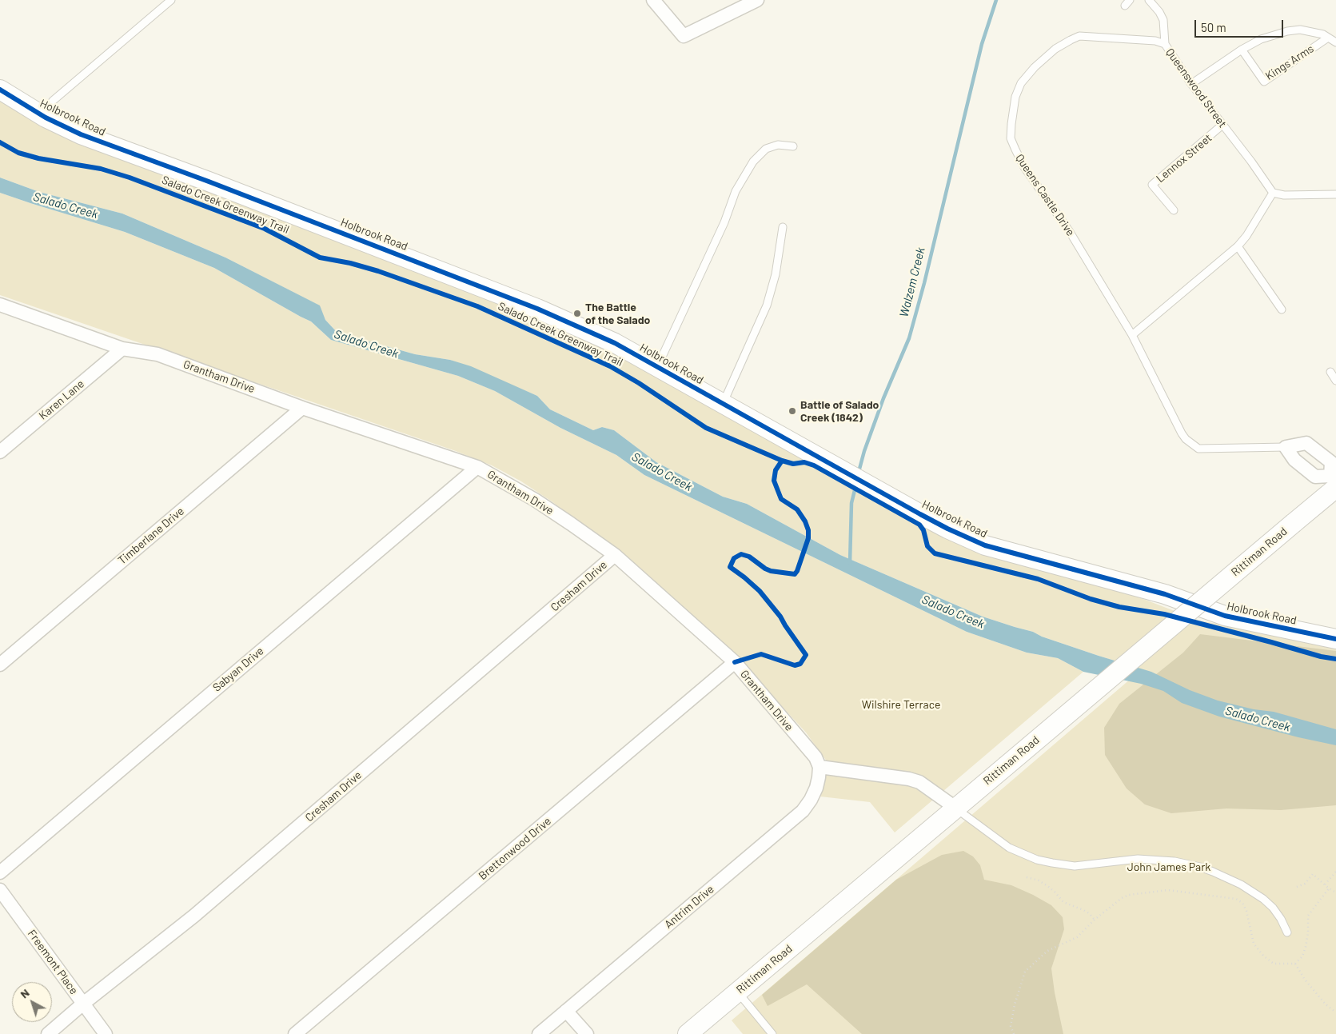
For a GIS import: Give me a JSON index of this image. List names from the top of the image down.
{
  "streets": {
    "street": [
      "Holbrook Road",
      "Queens Castle Drive",
      "Grantham Drive",
      "Karen Lane",
      "Timberlane Drive",
      "Rittiman Road",
      "Cresham Drive",
      "Sabyan Drive",
      "Brettonwood Drive",
      "Antrim Drive",
      "Freemont Place"
    ],
    "lane": ["Kings Arms", "Queenswood Street", "Lennox Street"],
    "cycle path": ["Salado Creek Greenway Trail"]
  },
  "crossings": [
    ["Queenswood Street", "Lennox Street"],
    ["Queenswood Street", "Queens Castle Drive"],
    ["Queens Castle Drive", "Rittiman Road"],
    ["Grantham Drive", "Karen Lane"],
    ["Grantham Drive", "Timberlane Drive"],
    ["Grantham Drive", "Cresham Drive"],
    ["Grantham Drive", "Sabyan Drive"],
    ["Grantham Drive", "Brettonwood Drive"],
    ["Grantham Drive", "Antrim Drive"],
    ["Cresham Drive", "Freemont Place"]
  ],
  "water": ["Salado Creek", "Walzem Creek"],
  "parks": ["Wilshire Terrace", "John James Park"],
  "places": ["The Battle of the Salado", "Battle of Salado Creek (1842)"],
  "scale_bar": "50 m",
  "north": "top left"
}
